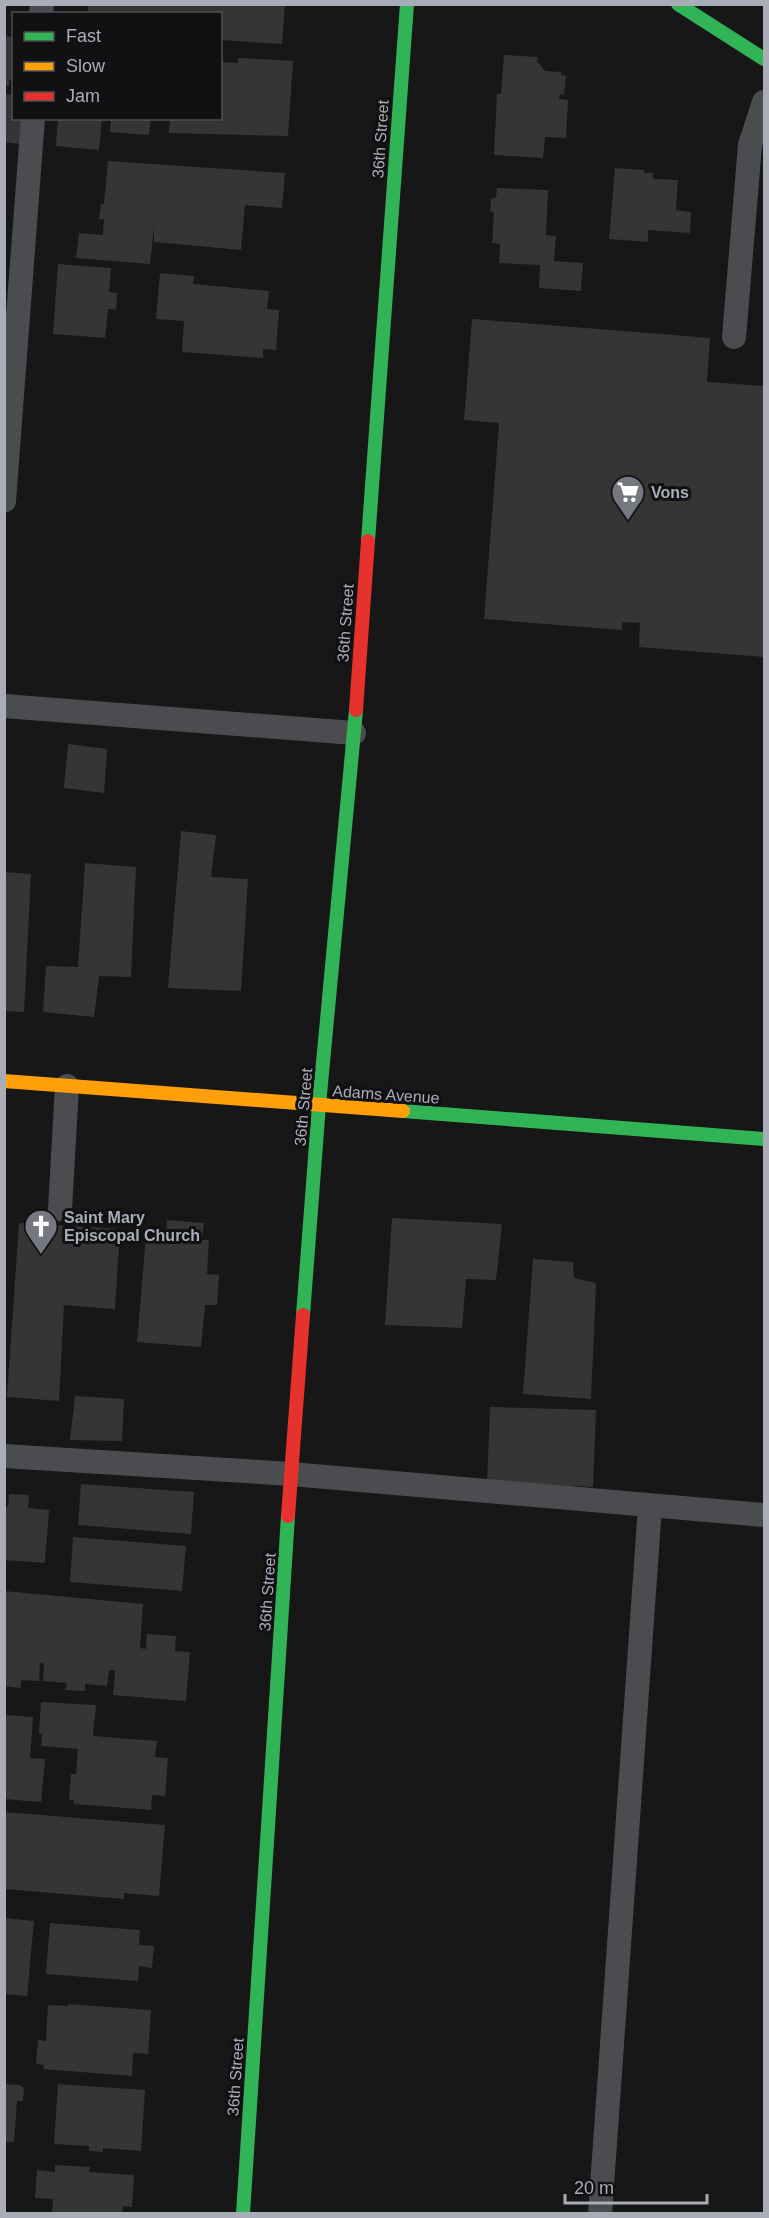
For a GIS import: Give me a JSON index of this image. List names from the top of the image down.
{
  "streets": {
    "street": ["36th Street", "Adams Avenue"]
  },
  "crossings": [
    ["36th Street", "Adams Avenue"]
  ],
  "places": {
    "supermarket": ["Vons"],
    "church": ["Saint Mary Episcopal Church"]
  },
  "legend": ["Fast", "Slow", "Jam"],
  "scale_bar": "20 m"
}
